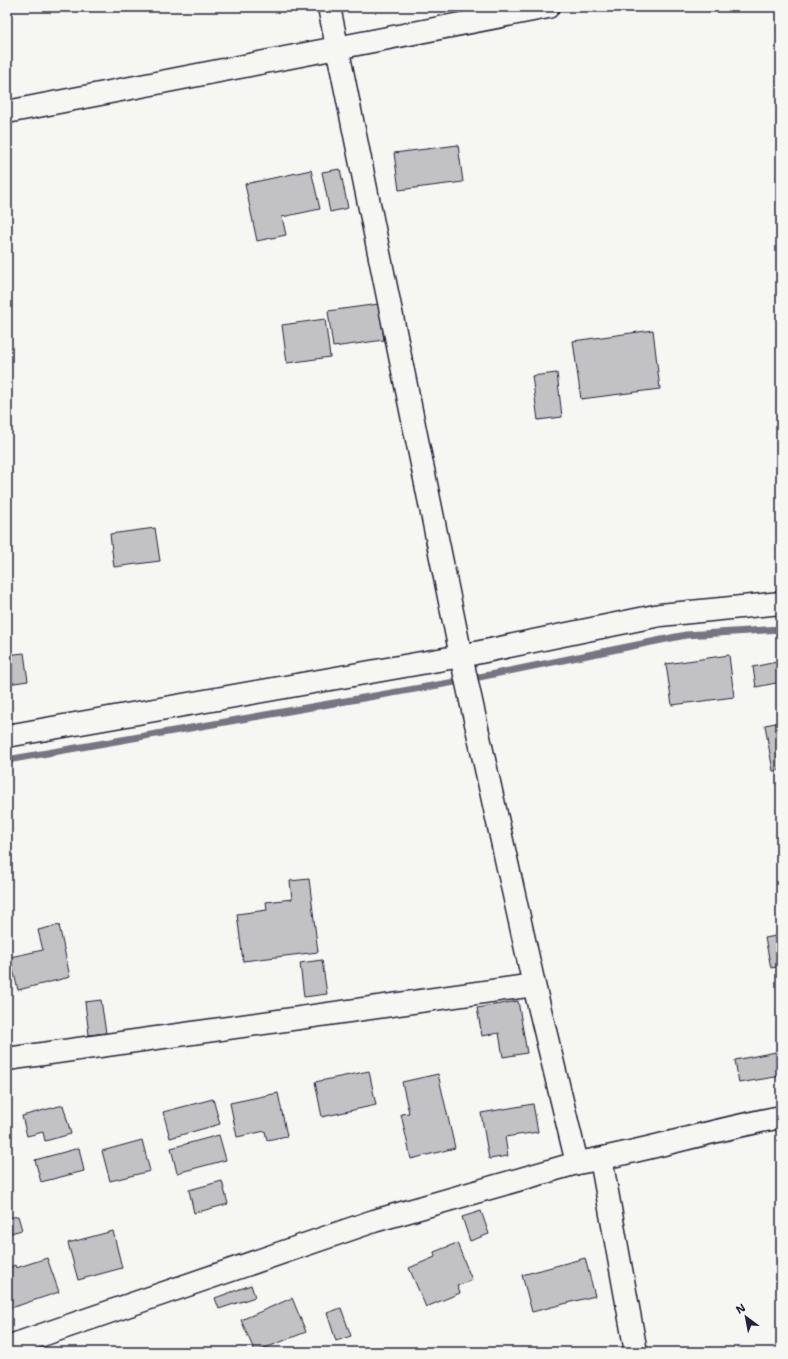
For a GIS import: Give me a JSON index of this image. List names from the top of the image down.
{
  "north": "top left"
}
